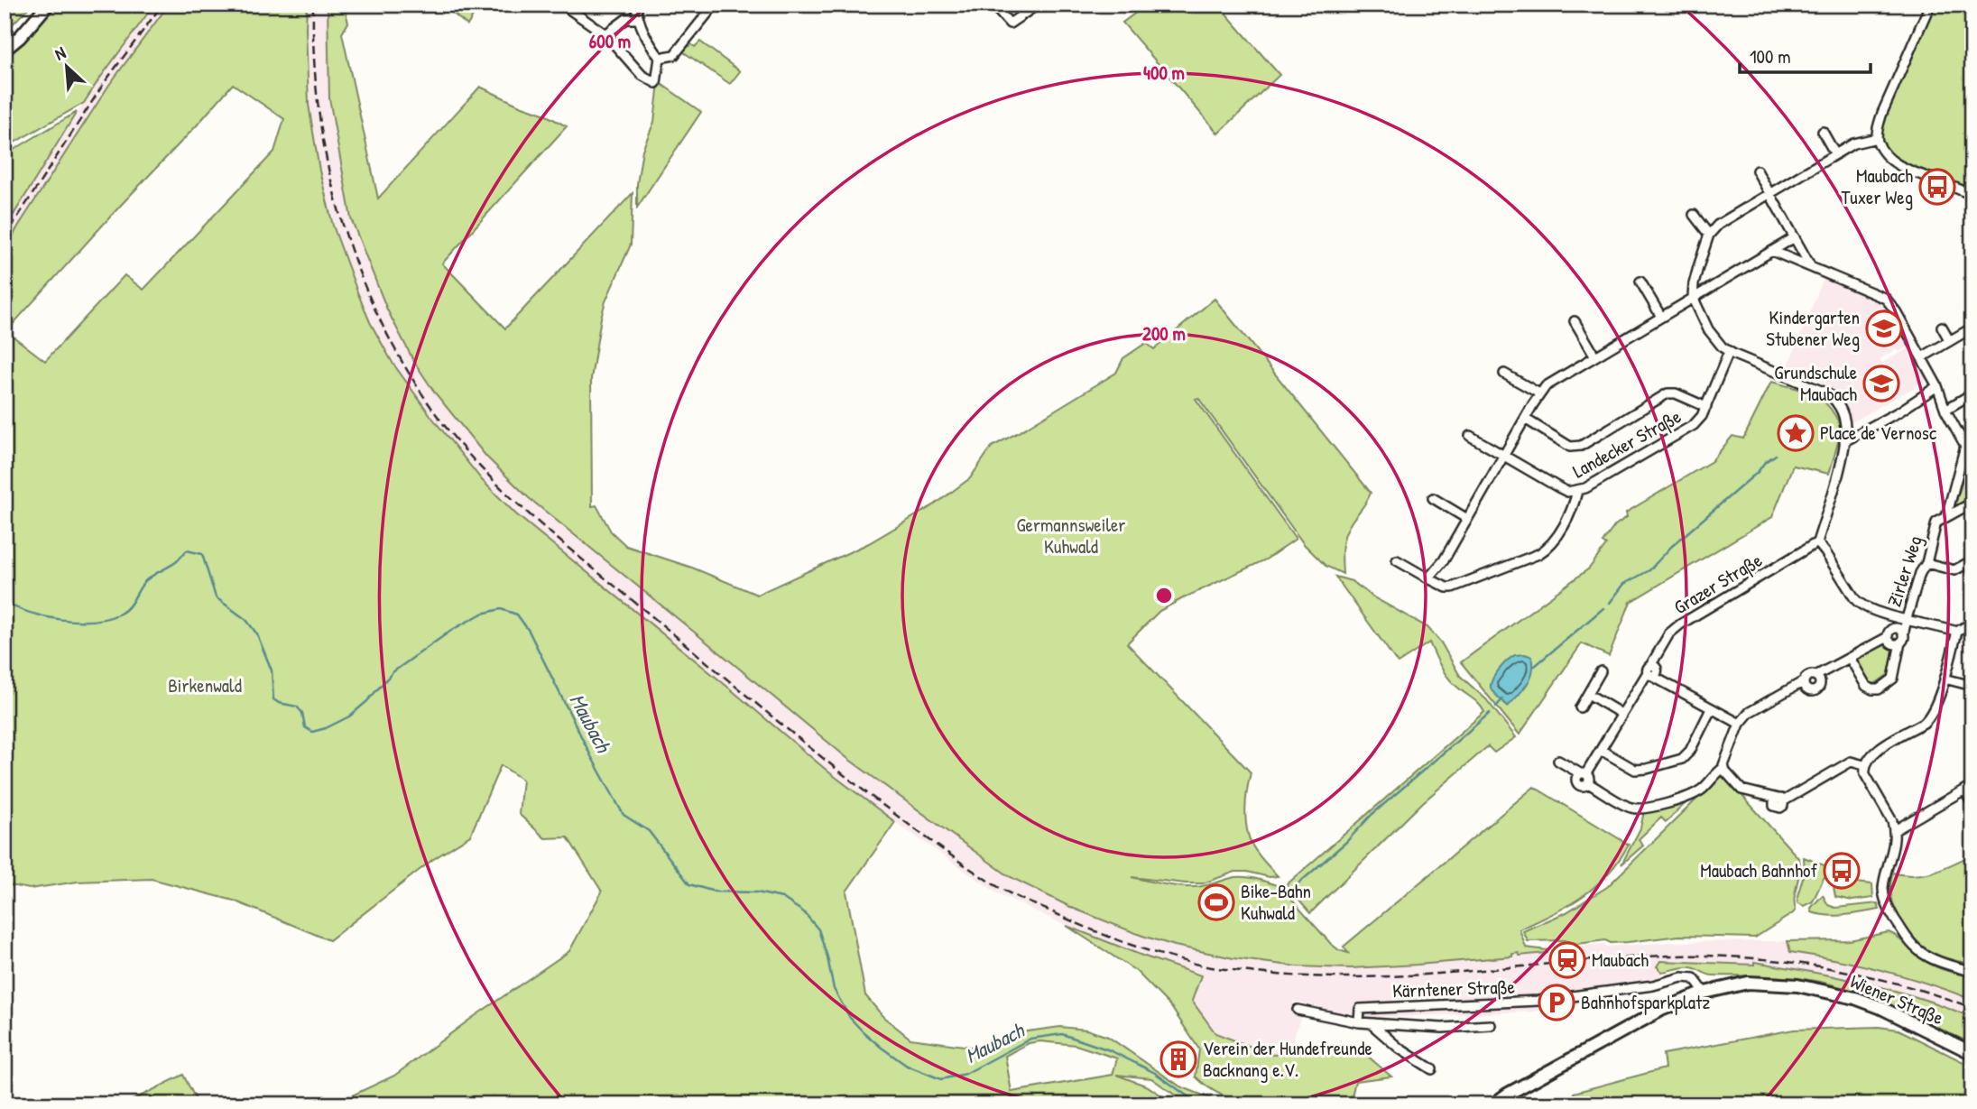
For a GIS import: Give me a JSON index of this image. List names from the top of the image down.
{
  "streets": {
    "street": [
      "Landecker Straße",
      "Zirler Weg",
      "Grazer Straße",
      "Kärntener Straße",
      "Wiener Straße"
    ]
  },
  "crossings": [
    ["Kärntener Straße", "Wiener Straße"]
  ],
  "water": ["Maubach"],
  "parks": ["Germannsweiler Kuhwald", "Birkenwald"],
  "places": {
    "bus stop": ["Maubach Tuxer Weg", "Maubach Bahnhof"],
    "school or university": ["Kindergarten Stubener Weg", "Grundschule Maubach"],
    "place": ["Place de Vernosc"],
    "sports": ["Bike-Bahn Kuhwald"],
    "station": ["Maubach"],
    "parking": ["Bahnhofsparkplatz"],
    "building": ["Verein der Hundefreunde Backnang e.V."]
  },
  "scale_bar": "100 m",
  "north": "top left",
  "rings": ["600 m", "400 m", "200 m"]
}
